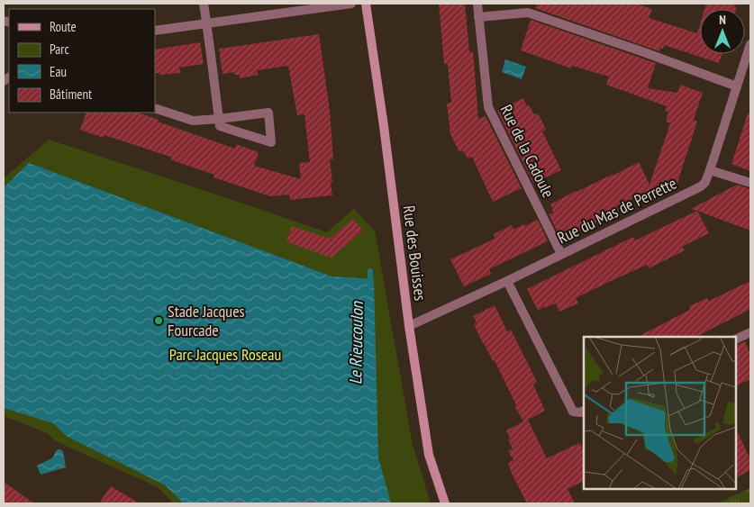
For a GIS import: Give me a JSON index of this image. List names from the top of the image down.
{
  "streets": {
    "street": ["Rue de la Cadoule", "Rue du Mas de Perrette", "Rue des Bouisses"]
  },
  "crossings": [
    ["Rue de la Cadoule", "Rue du Mas de Perrette"],
    ["Rue du Mas de Perrette", "Rue des Bouisses"]
  ],
  "water": ["Le Rieucoulon"],
  "parks": ["Parc Jacques Roseau"],
  "places": ["Stade Jacques Fourcade"],
  "legend": [
    "Route",
    "Parc",
    "Eau",
    "Bâtiment"
  ],
  "north": "top"
}
